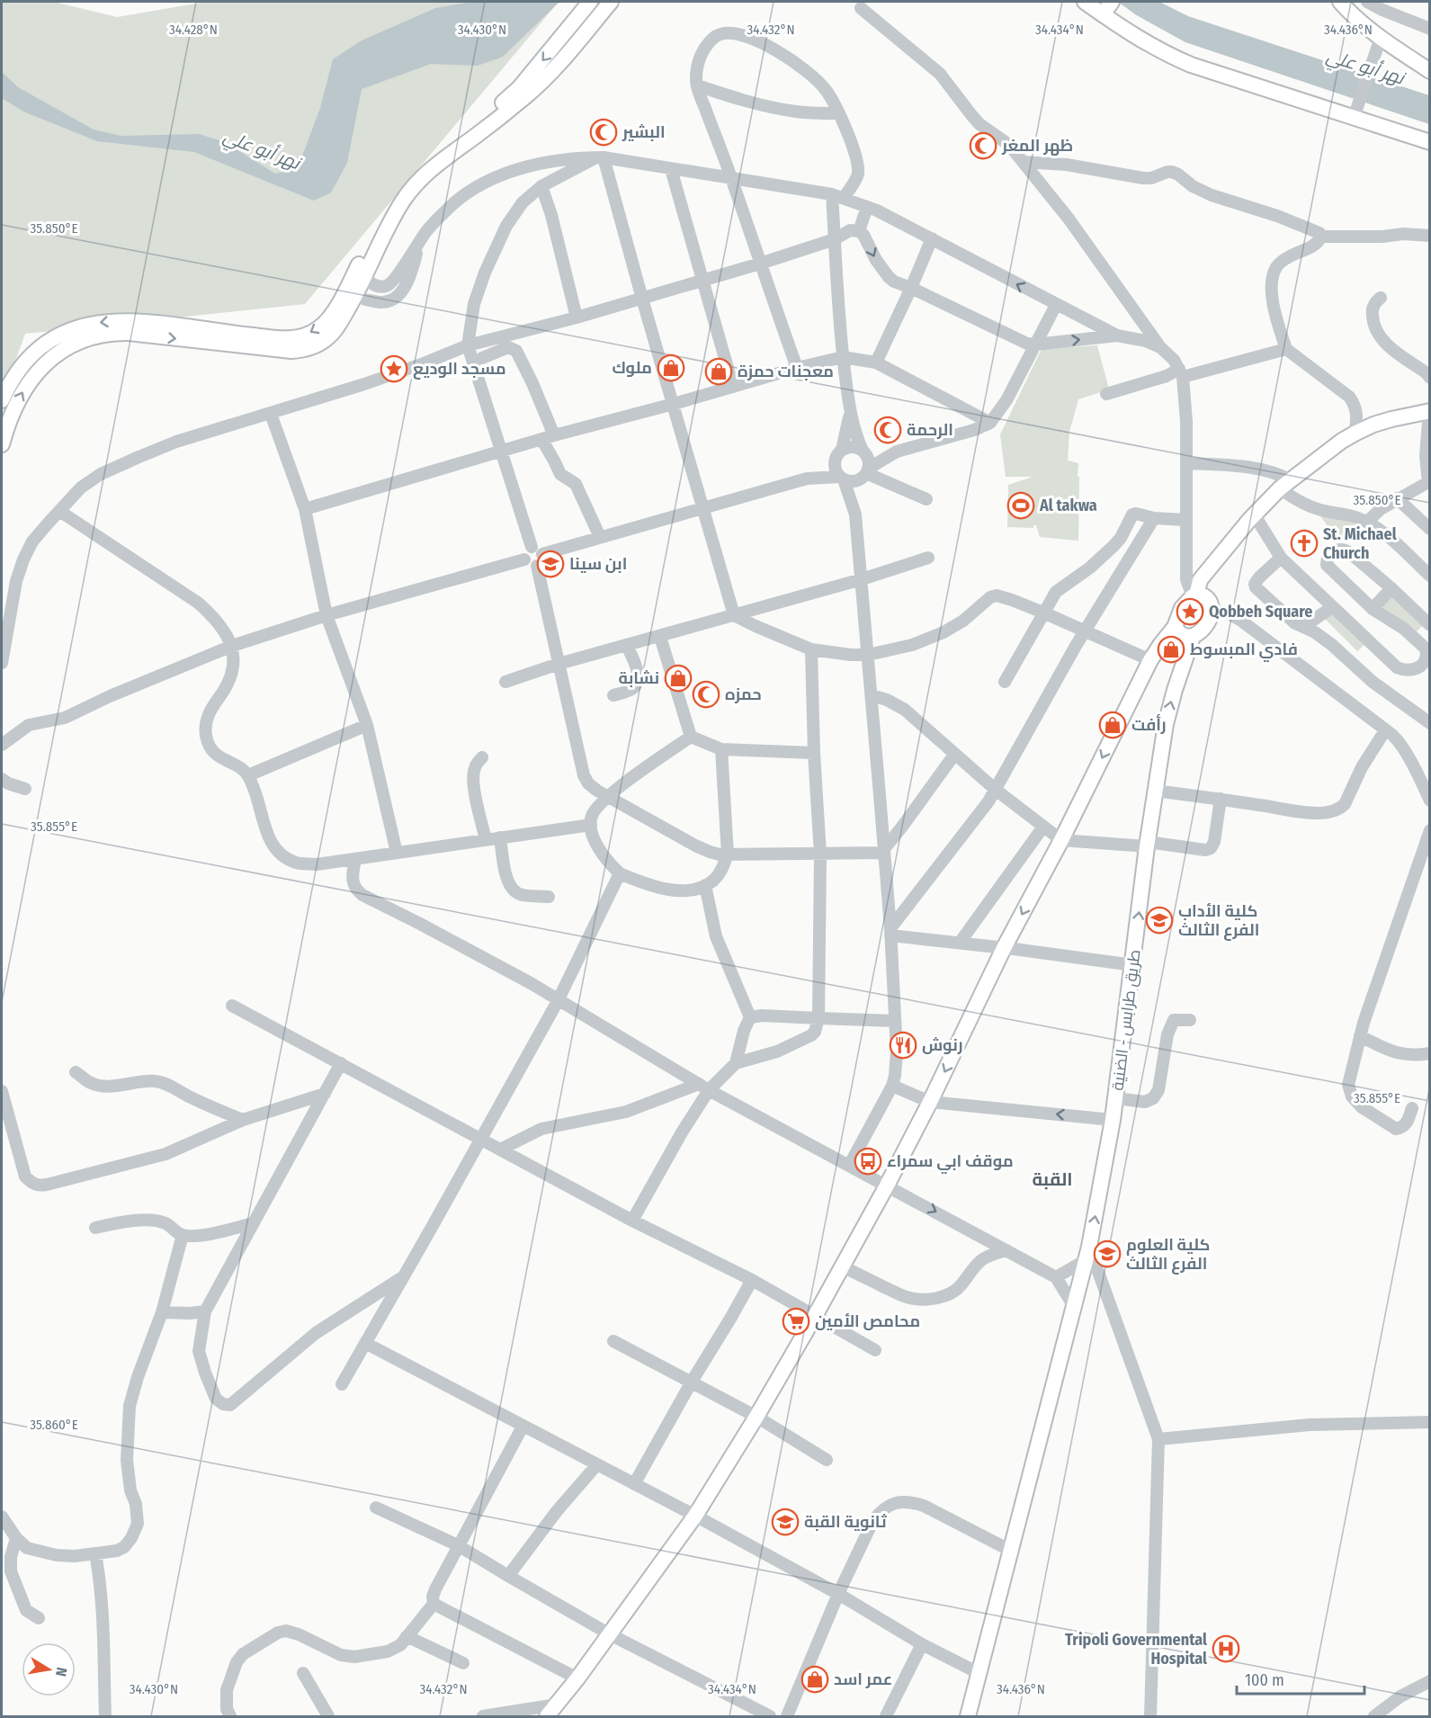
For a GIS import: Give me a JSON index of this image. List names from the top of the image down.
{
  "streets": {
    "main road": ["طريق طرابس - الضنية"]
  },
  "districts": ["القبة"],
  "water": ["نهر أبو علي"],
  "places": {
    "mosque": [
      "البشير",
      "ظهر المغر",
      "الرحمة",
      "حمزه"
    ],
    "shop": [
      "ملوك",
      "معجنات حمزة",
      "فادي المبسوط",
      "نشابة",
      "رأفت",
      "عمر اسد"
    ],
    "place": ["مسجد الوديع", "Qobbeh Square"],
    "sports": ["Al takwa"],
    "church": ["St. Michael Church"],
    "school or university": [
      "ابن سينا",
      "كلية الأداب الفرع الثالث",
      "كلية العلوم الفرع الثالث",
      "ثانوية القبة"
    ],
    "restaurant": ["رنوش"],
    "bus stop": ["موقف ابي سمراء"],
    "supermarket": ["محامص الأمين"],
    "hospital": ["Tripoli Governmental Hospital"]
  },
  "scale_bar": "100 m",
  "north": "right",
  "coordinates": [
    "34.428°N",
    "34.430°N",
    "34.432°N",
    "34.434°N",
    "34.436°N",
    "35.850°E",
    "35.855°E",
    "35.860°E"
  ]
}
